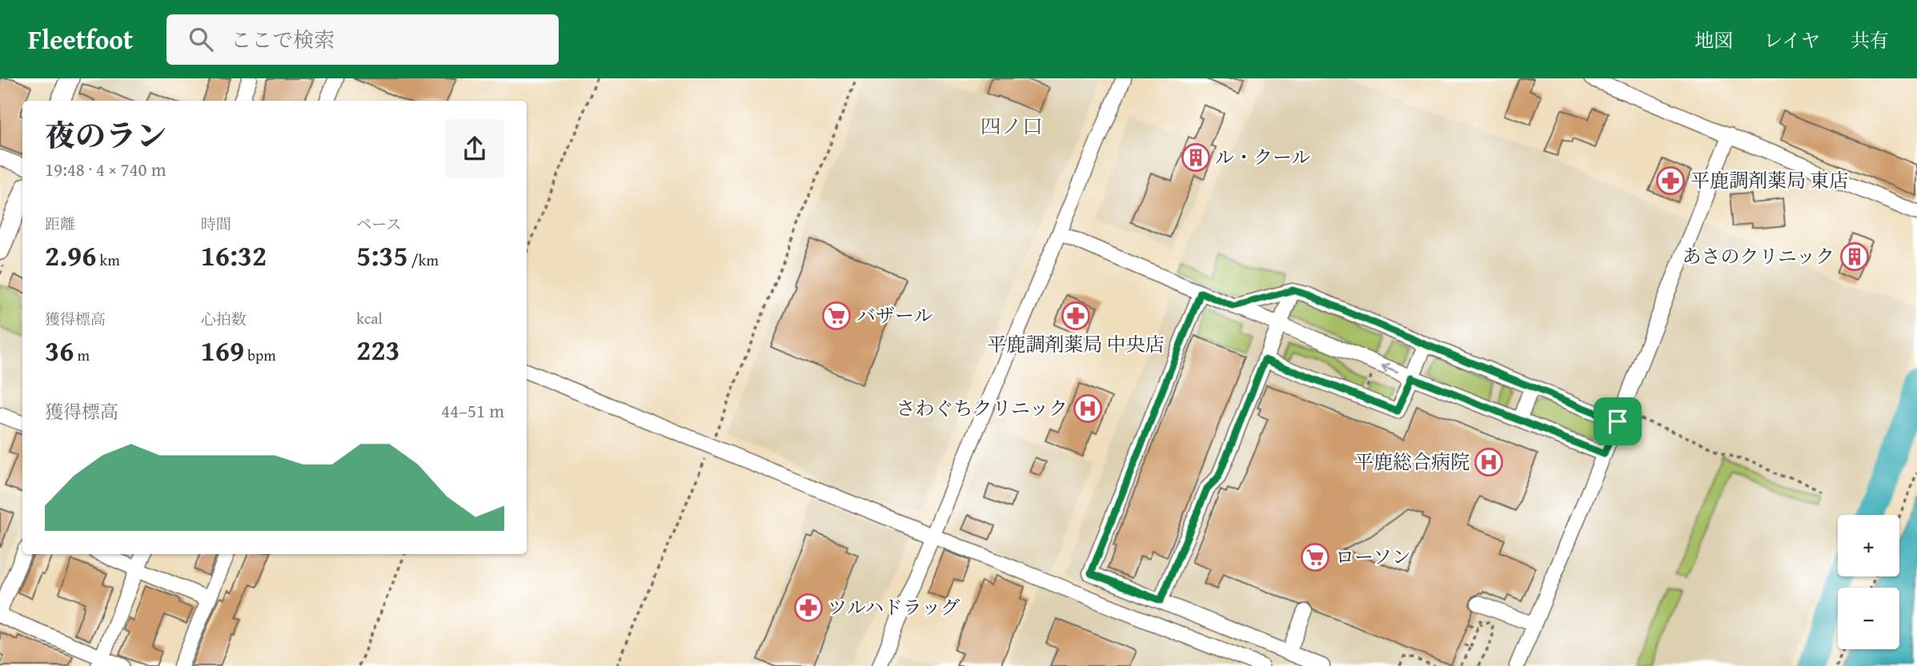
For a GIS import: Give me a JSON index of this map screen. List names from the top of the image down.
{
  "districts": ["四ノ口"],
  "places": {
    "building": ["ル・クール", "あさのクリニック"],
    "pharmacy": ["平鹿調剤薬局 東店", "平鹿調剤薬局 中央店", "ツルハドラッグ"],
    "supermarket": ["バザール", "ローソン"],
    "hospital": ["さわぐちクリニック", "平鹿総合病院"]
  },
  "page": {
    "header": "Fleetfoot",
    "search": "ここで検索",
    "nav": ["地図", "レイヤ", "共有"],
    "heading": ["夜のラン", "19:48 · 4 × 740 m"],
    "stats": [
      ["距離", "2.96 km"],
      ["時間", "16:32"],
      ["ペース", "5:35 /km"],
      ["獲得標高", "36 m"],
      ["心拍数", "169 bpm"],
      ["kcal", "223"]
    ],
    "chart": ["獲得標高", "44–51 m"],
    "map_buttons": ["+", "−"]
  }
}
